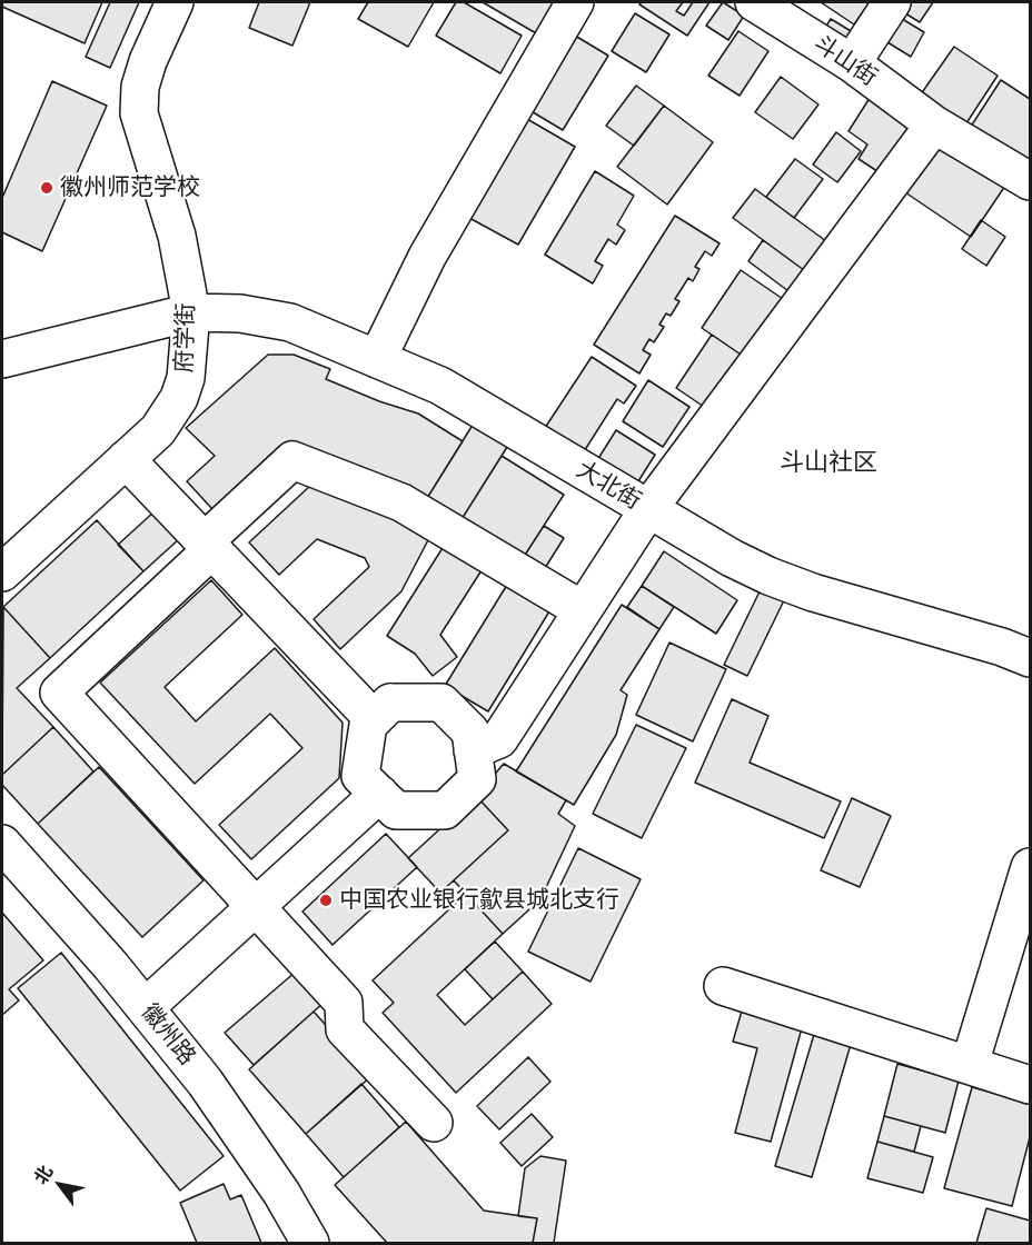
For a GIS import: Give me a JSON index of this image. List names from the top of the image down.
{
  "streets": {
    "street": [
      "斗山街",
      "府学街",
      "大北街",
      "徽州路"
    ]
  },
  "crossings": [
    ["府学街", "大北街"]
  ],
  "districts": ["斗山社区"],
  "places": ["徽州师范学校", "中国农业银行歙县城北支行"],
  "north": "top left"
}
